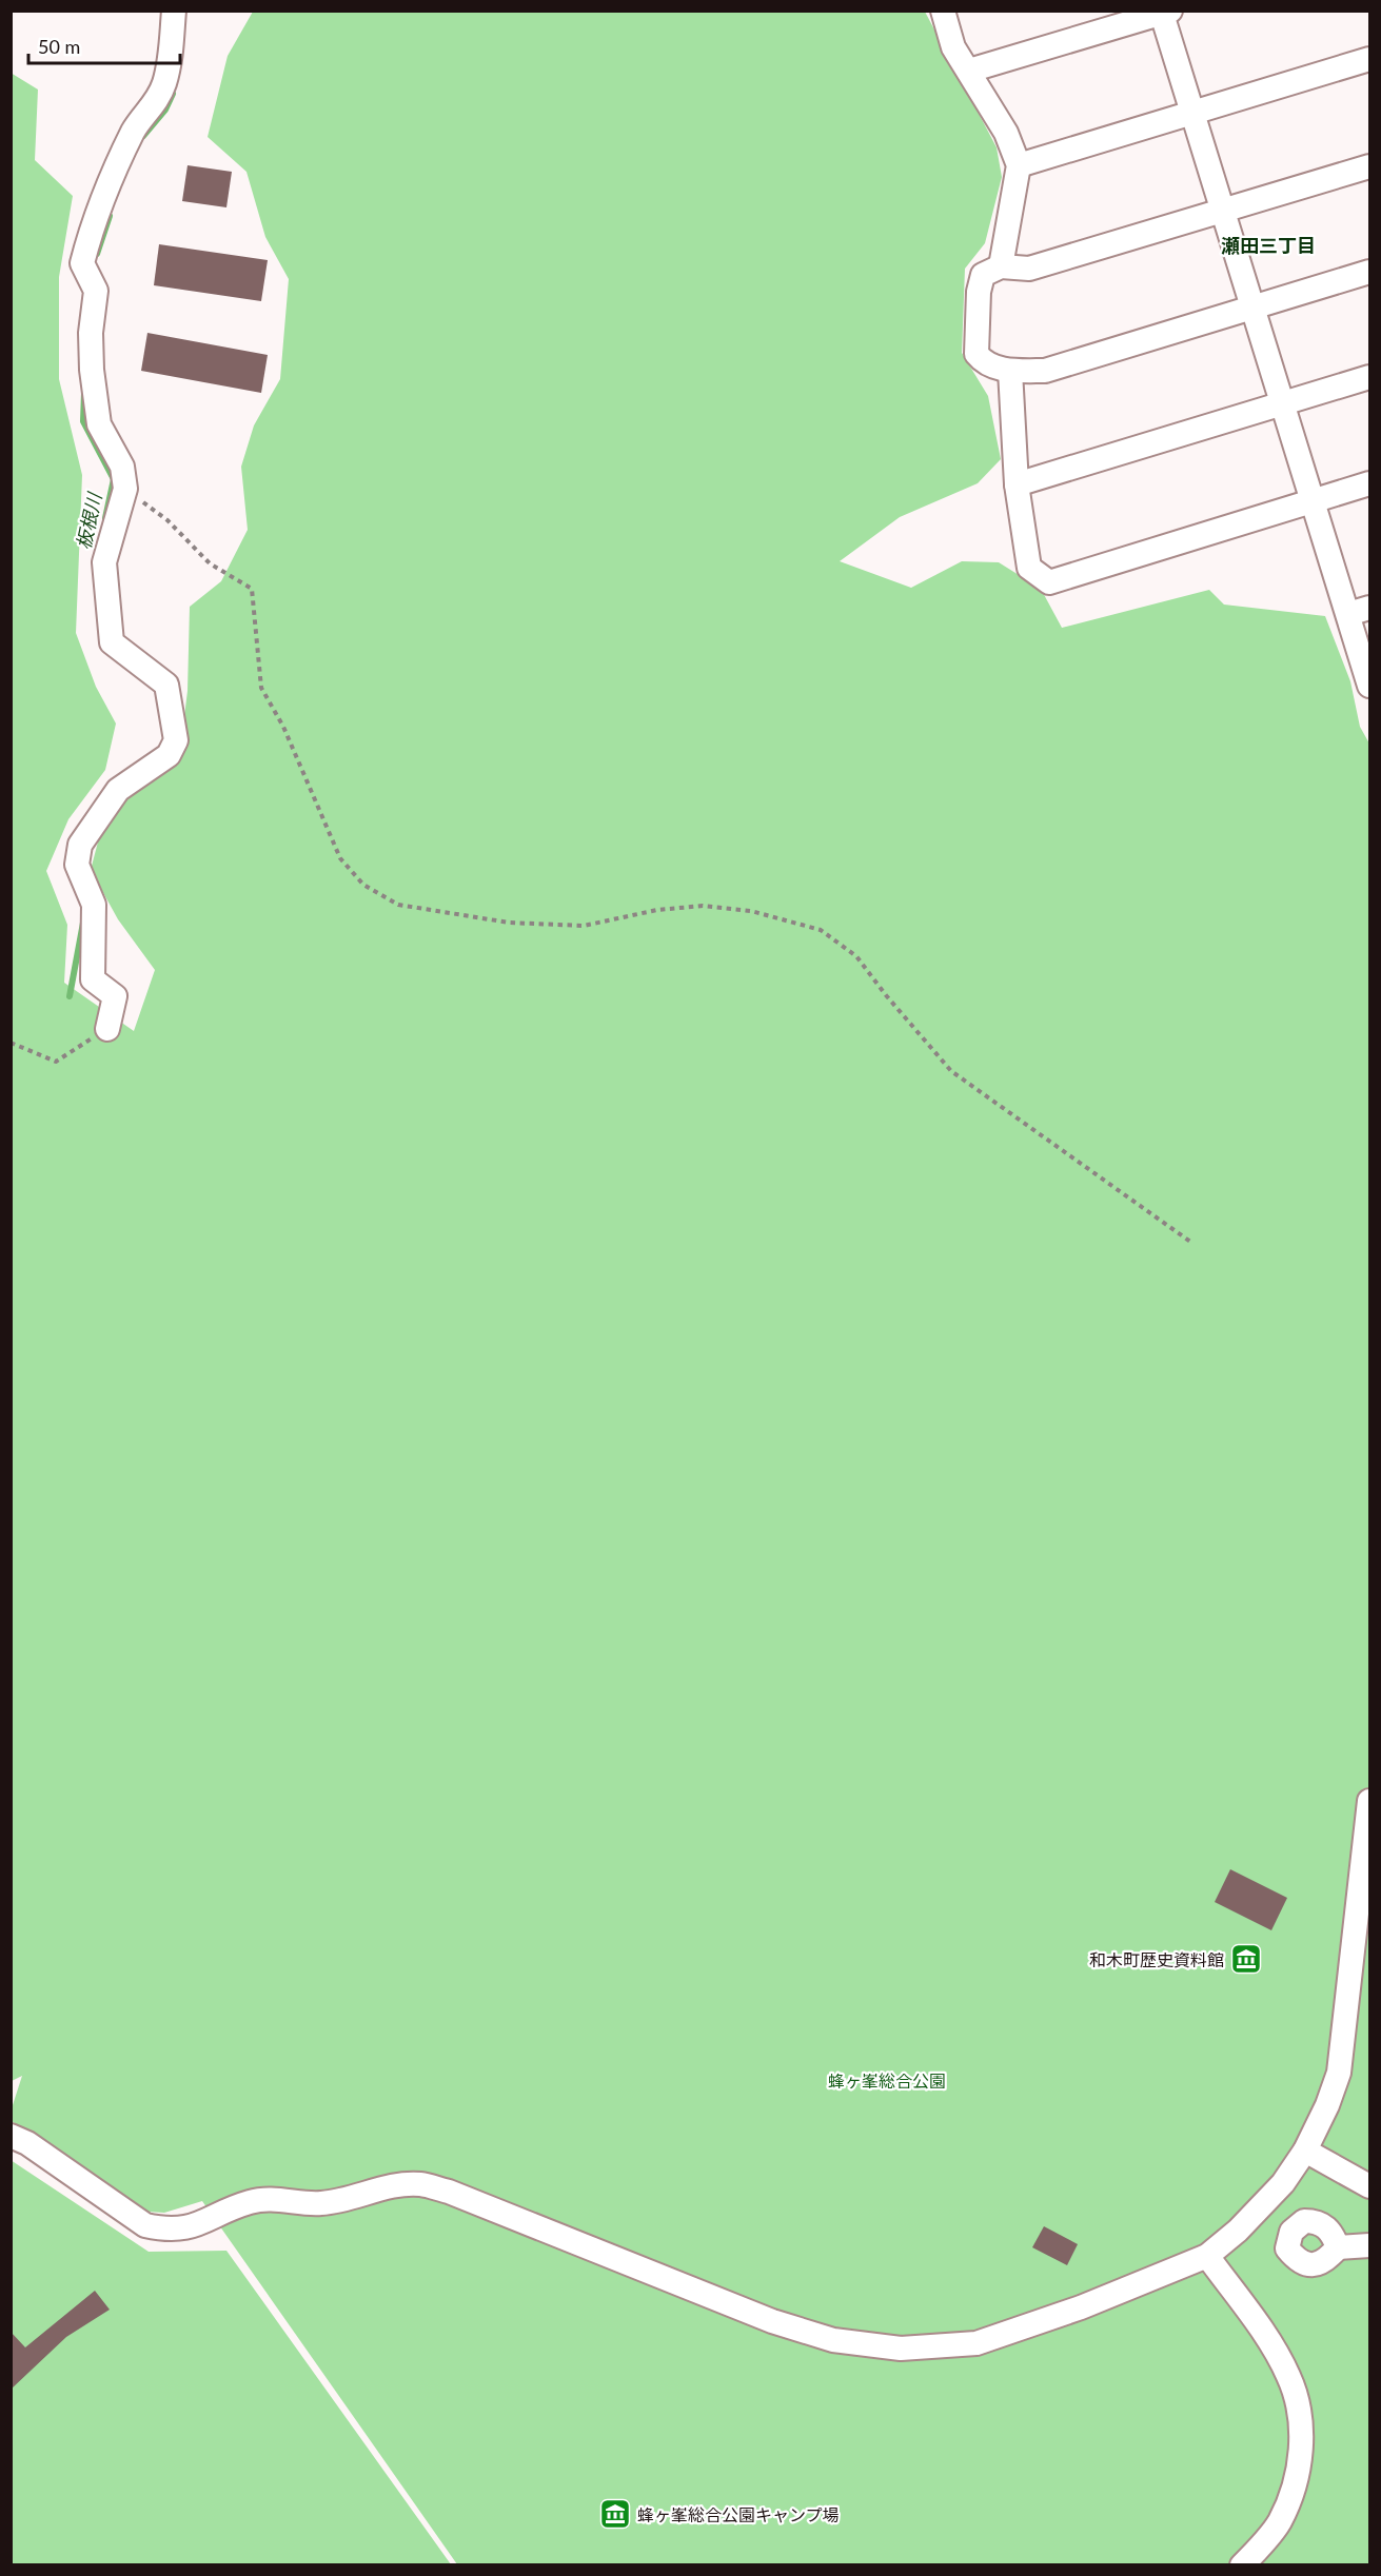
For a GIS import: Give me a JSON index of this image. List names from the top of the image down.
{
  "districts": ["瀬田三丁目"],
  "water": ["板根川"],
  "parks": ["蜂ヶ峯総合公園"],
  "places": {
    "museum": ["和木町歴史資料館", "蜂ヶ峯総合公園キャンプ場"]
  },
  "scale_bar": "50 m"
}
